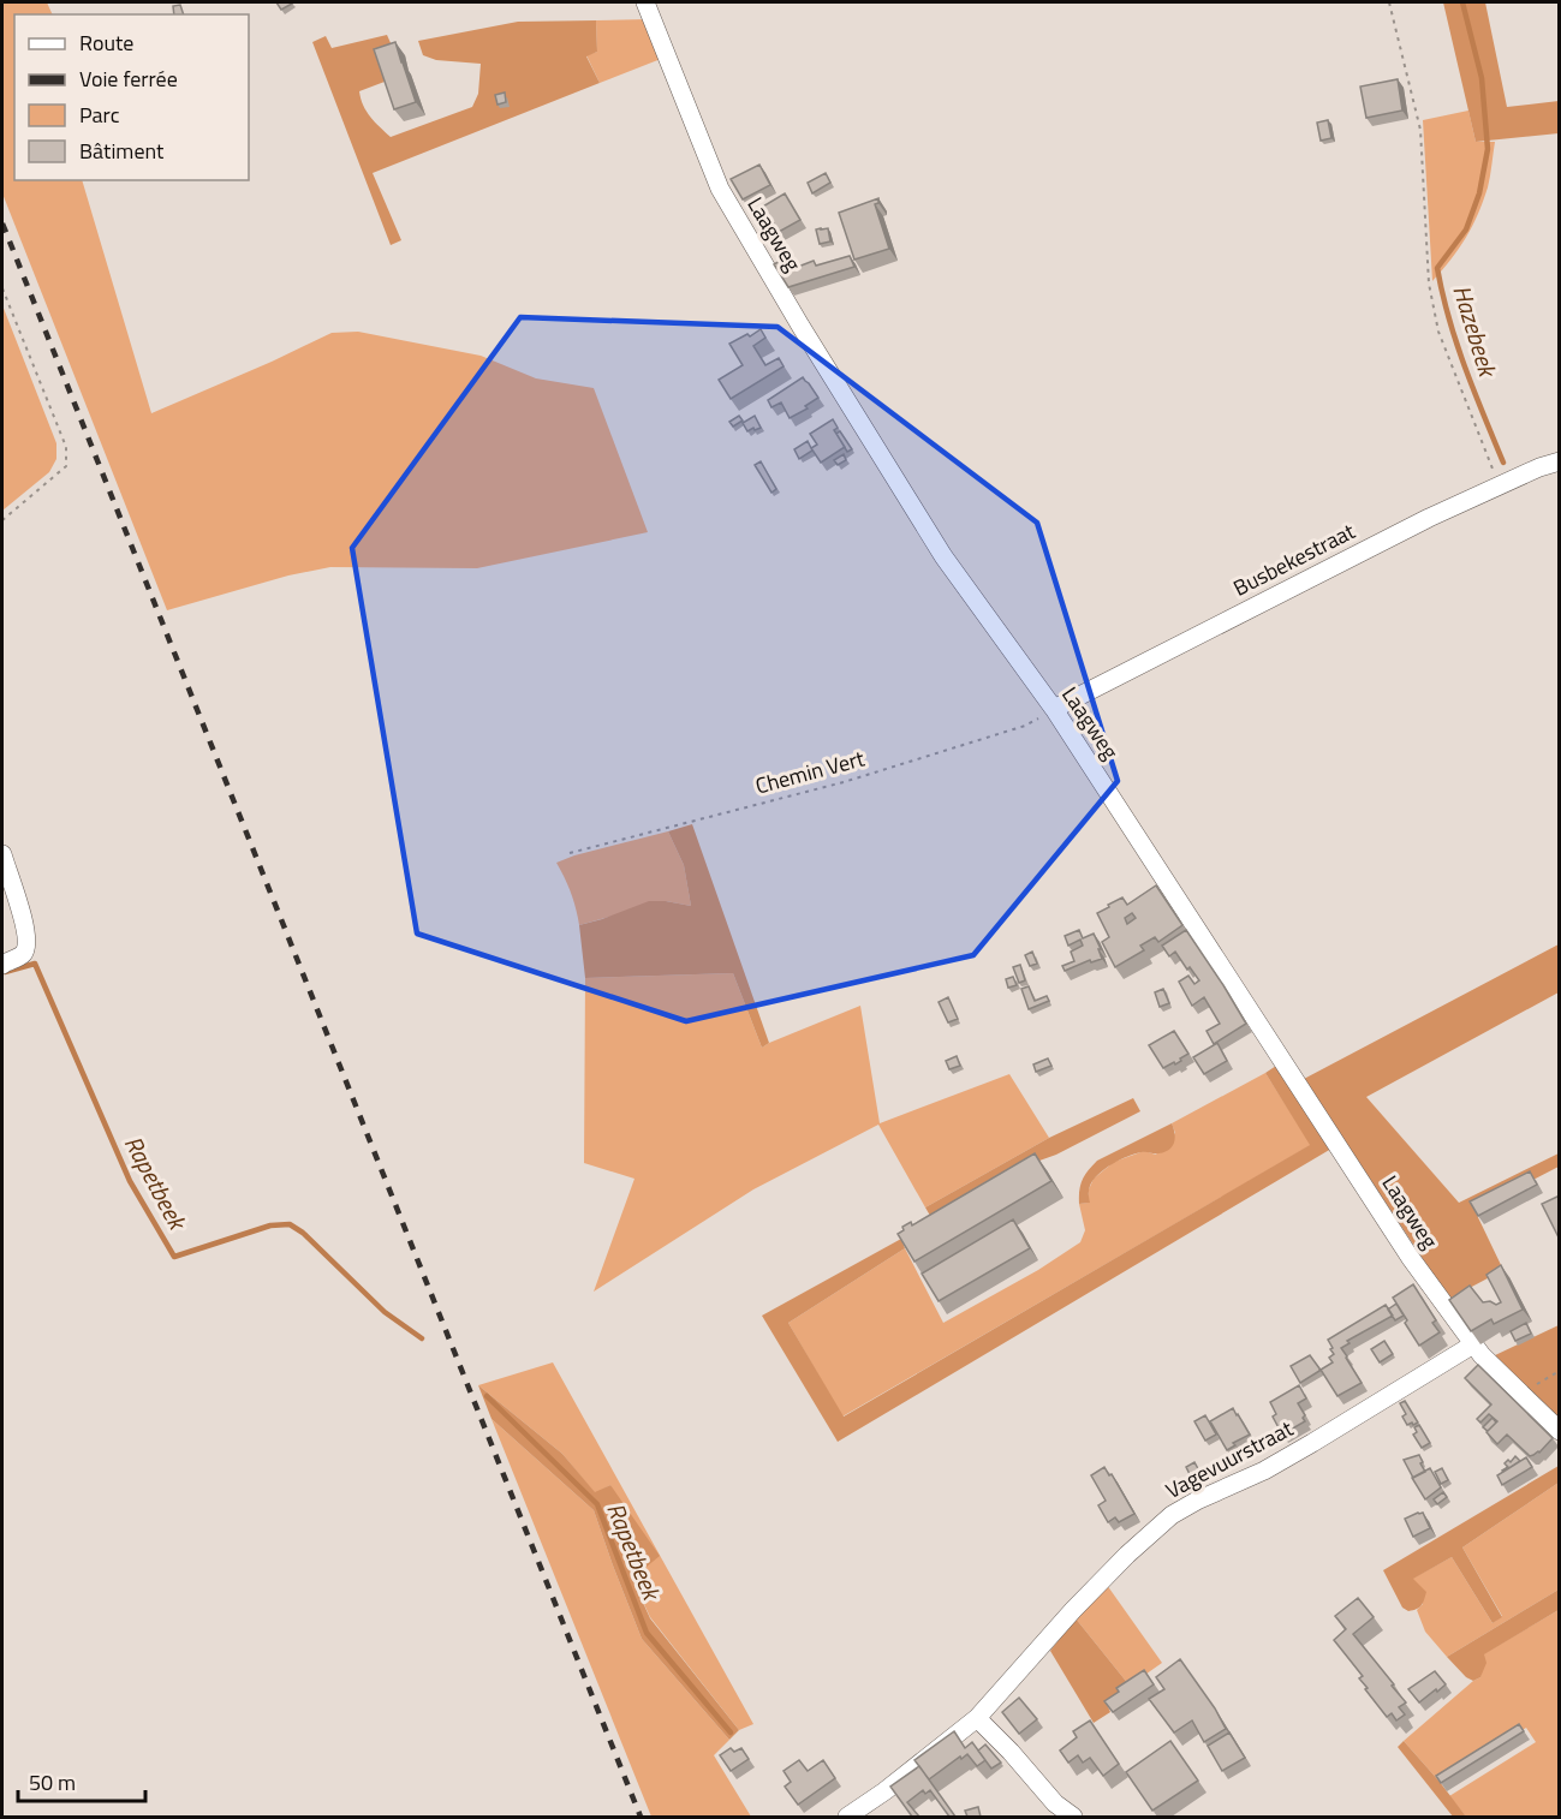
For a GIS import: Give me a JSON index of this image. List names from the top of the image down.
{
  "streets": {
    "street": ["Laagweg", "Busbekestraat", "Vagevuurstraat"],
    "path": ["Chemin Vert"]
  },
  "crossings": [
    ["Laagweg", "Busbekestraat"],
    ["Laagweg", "Chemin Vert"],
    ["Laagweg", "Vagevuurstraat"],
    ["Busbekestraat", "Chemin Vert"]
  ],
  "water": ["Hazebeek", "Rapetbeek"],
  "legend": [
    "Route",
    "Voie ferrée",
    "Parc",
    "Bâtiment"
  ],
  "scale_bar": "50 m"
}
